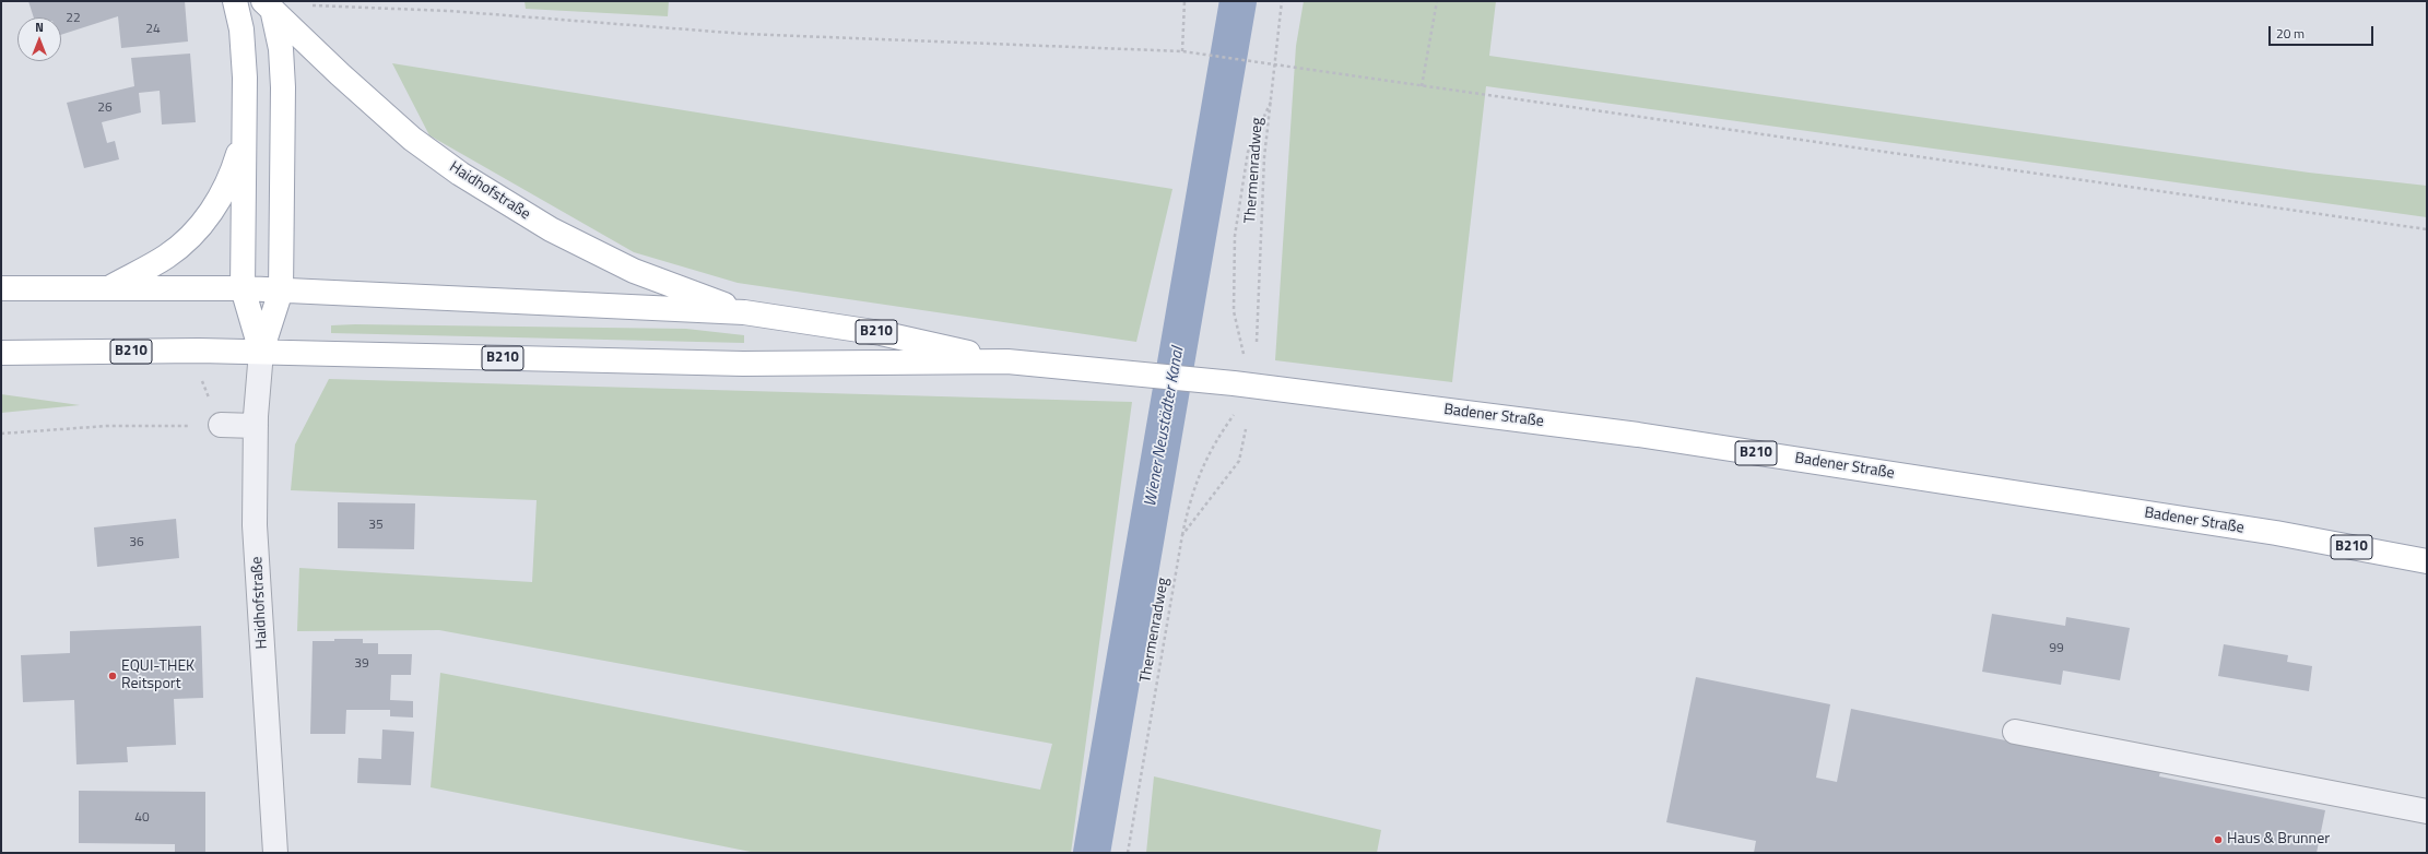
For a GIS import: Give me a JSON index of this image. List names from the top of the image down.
{
  "streets": {
    "main road": ["Haidhofstraße", "B210", "Badener Straße"],
    "path": ["Thermenradweg"]
  },
  "crossings": [
    ["Haidhofstraße", "B210"],
    ["B210", "Badener Straße"]
  ],
  "water": ["Wiener Neustädter Kanal"],
  "places": ["EQUI-THEK Reitsport", "Haus & Brunner"],
  "house_numbers": [
    "22",
    "24",
    "26",
    "35",
    "36",
    "99",
    "39",
    "40"
  ],
  "scale_bar": "20 m",
  "north": "top"
}
